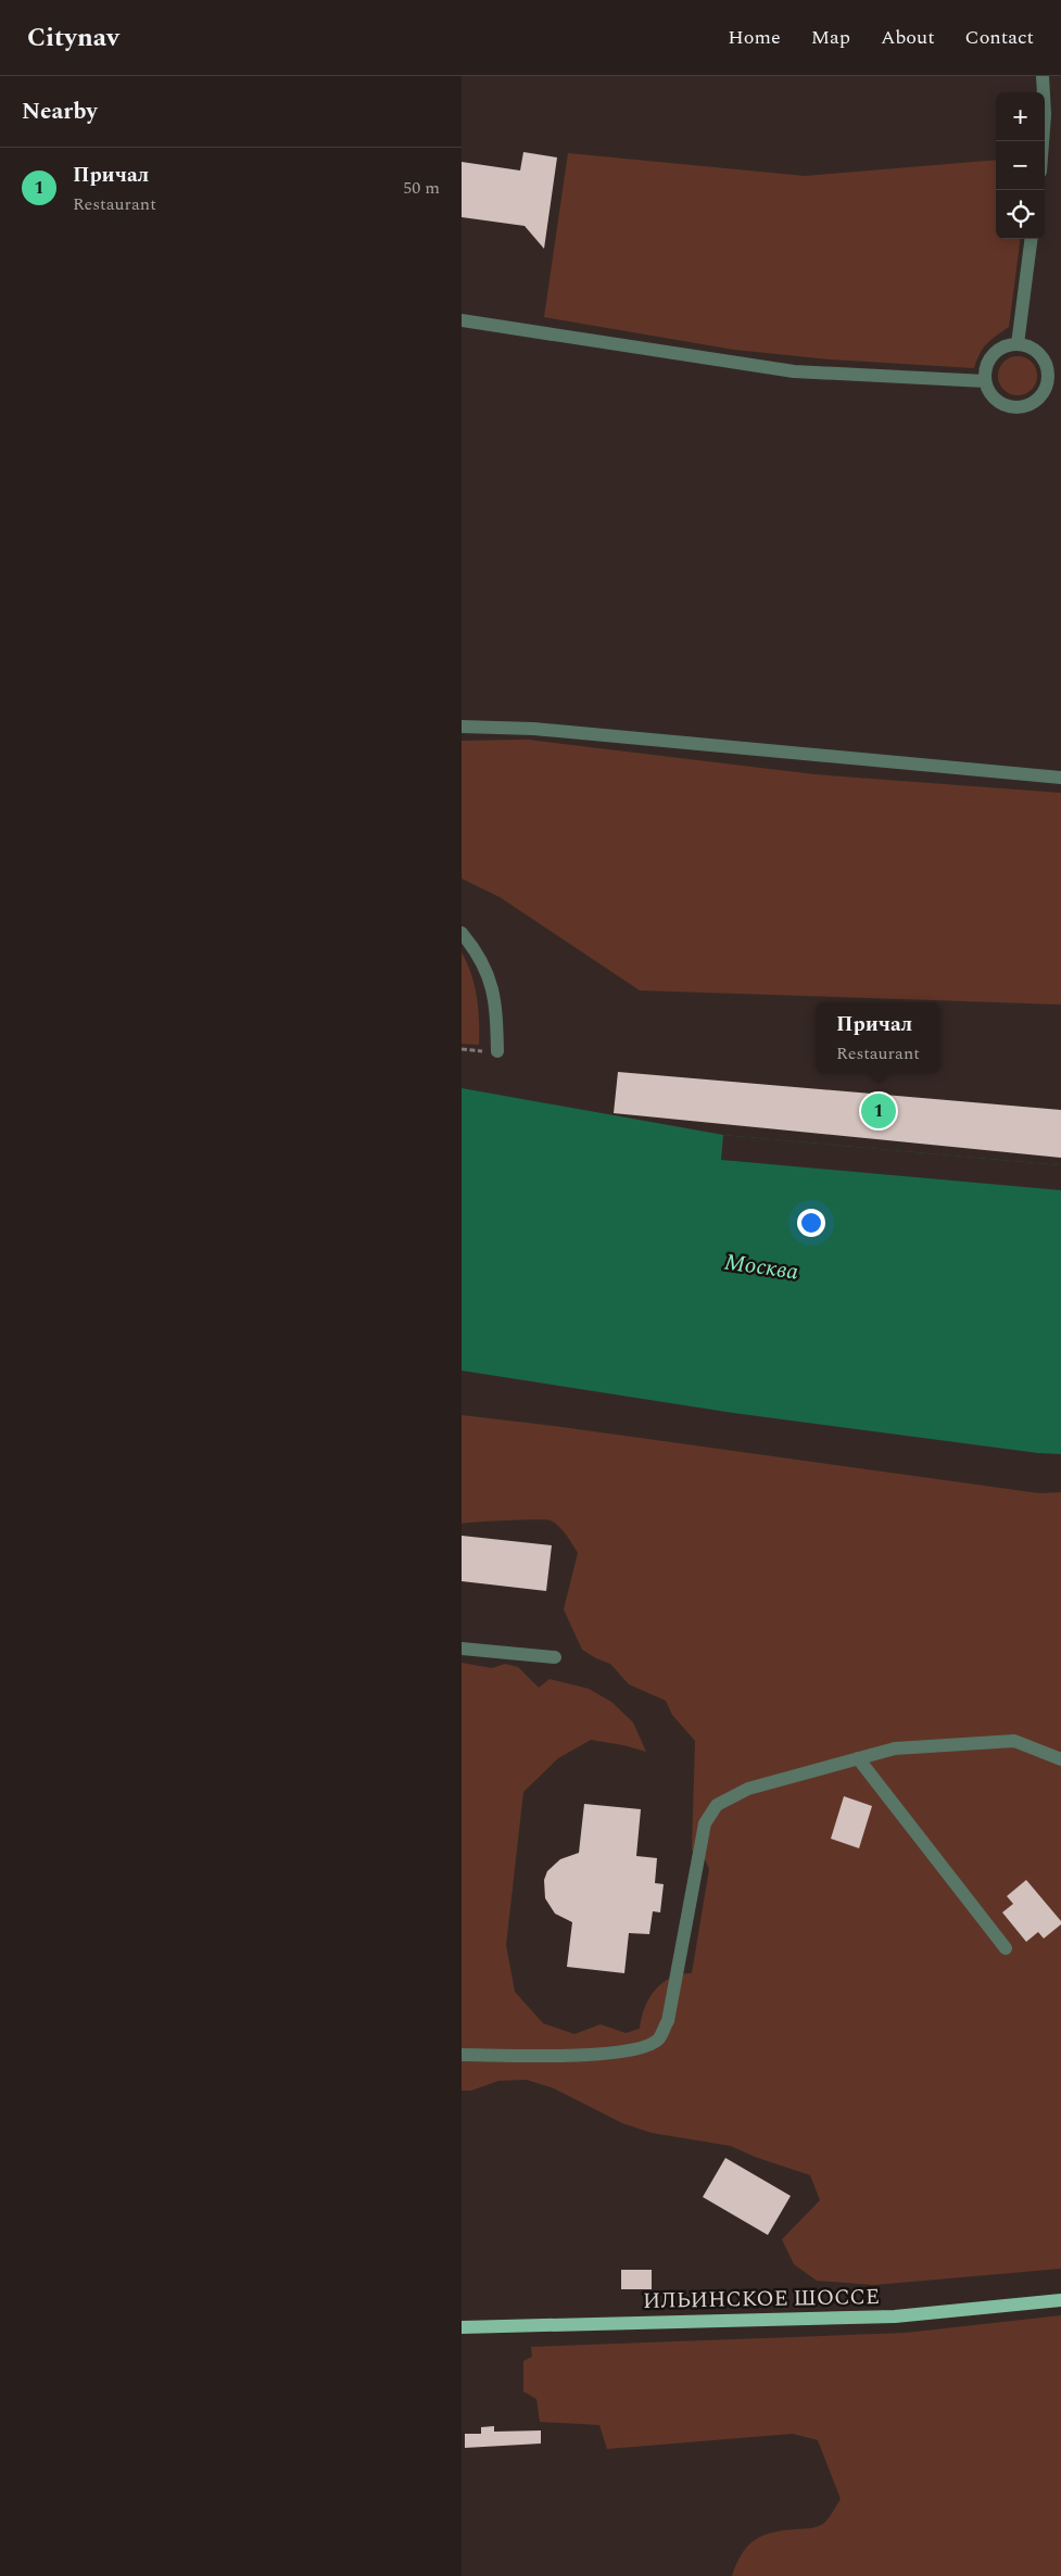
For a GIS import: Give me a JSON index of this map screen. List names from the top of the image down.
{
  "streets": {
    "main road": ["ИЛЬИНСКОЕ ШОССЕ"]
  },
  "water": ["Москва"],
  "page": {
    "header": "Citynav",
    "nav": [
      "Home",
      "Map",
      "About",
      "Contact"
    ],
    "heading": "Nearby",
    "map_buttons": ["+", "−"],
    "list": [
      {
        "mark": "1",
        "name": "Причал",
        "note": "Restaurant",
        "value": "50 m"
      }
    ],
    "popup": ["Причал", "Restaurant"],
    "pins": "1"
  }
}
